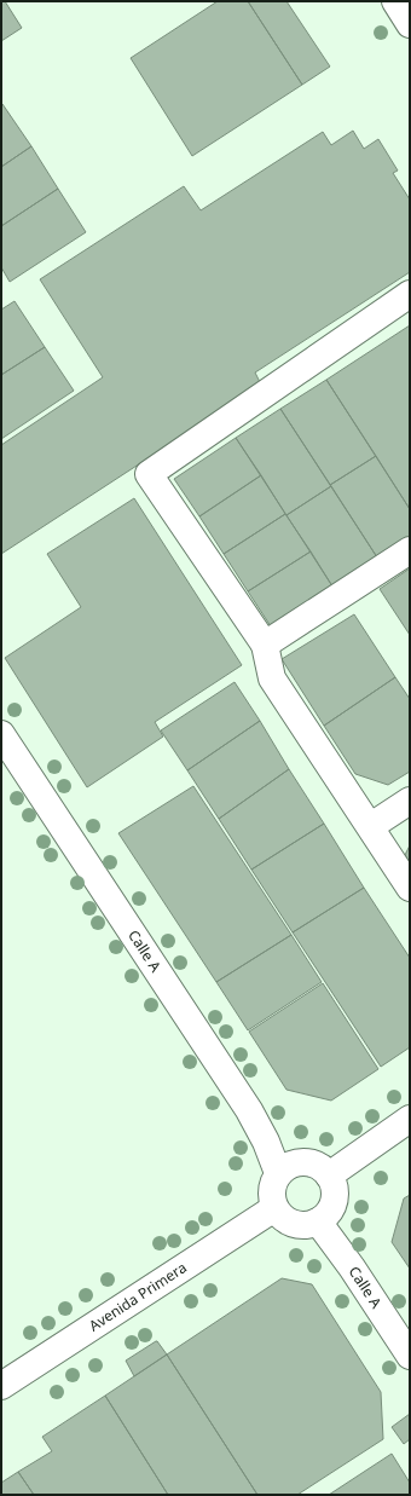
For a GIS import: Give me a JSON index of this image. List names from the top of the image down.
{
  "streets": {
    "street": ["Calle A", "Avenida Primera"]
  },
  "crossings": [
    ["Calle A", "Avenida Primera"]
  ]
}
